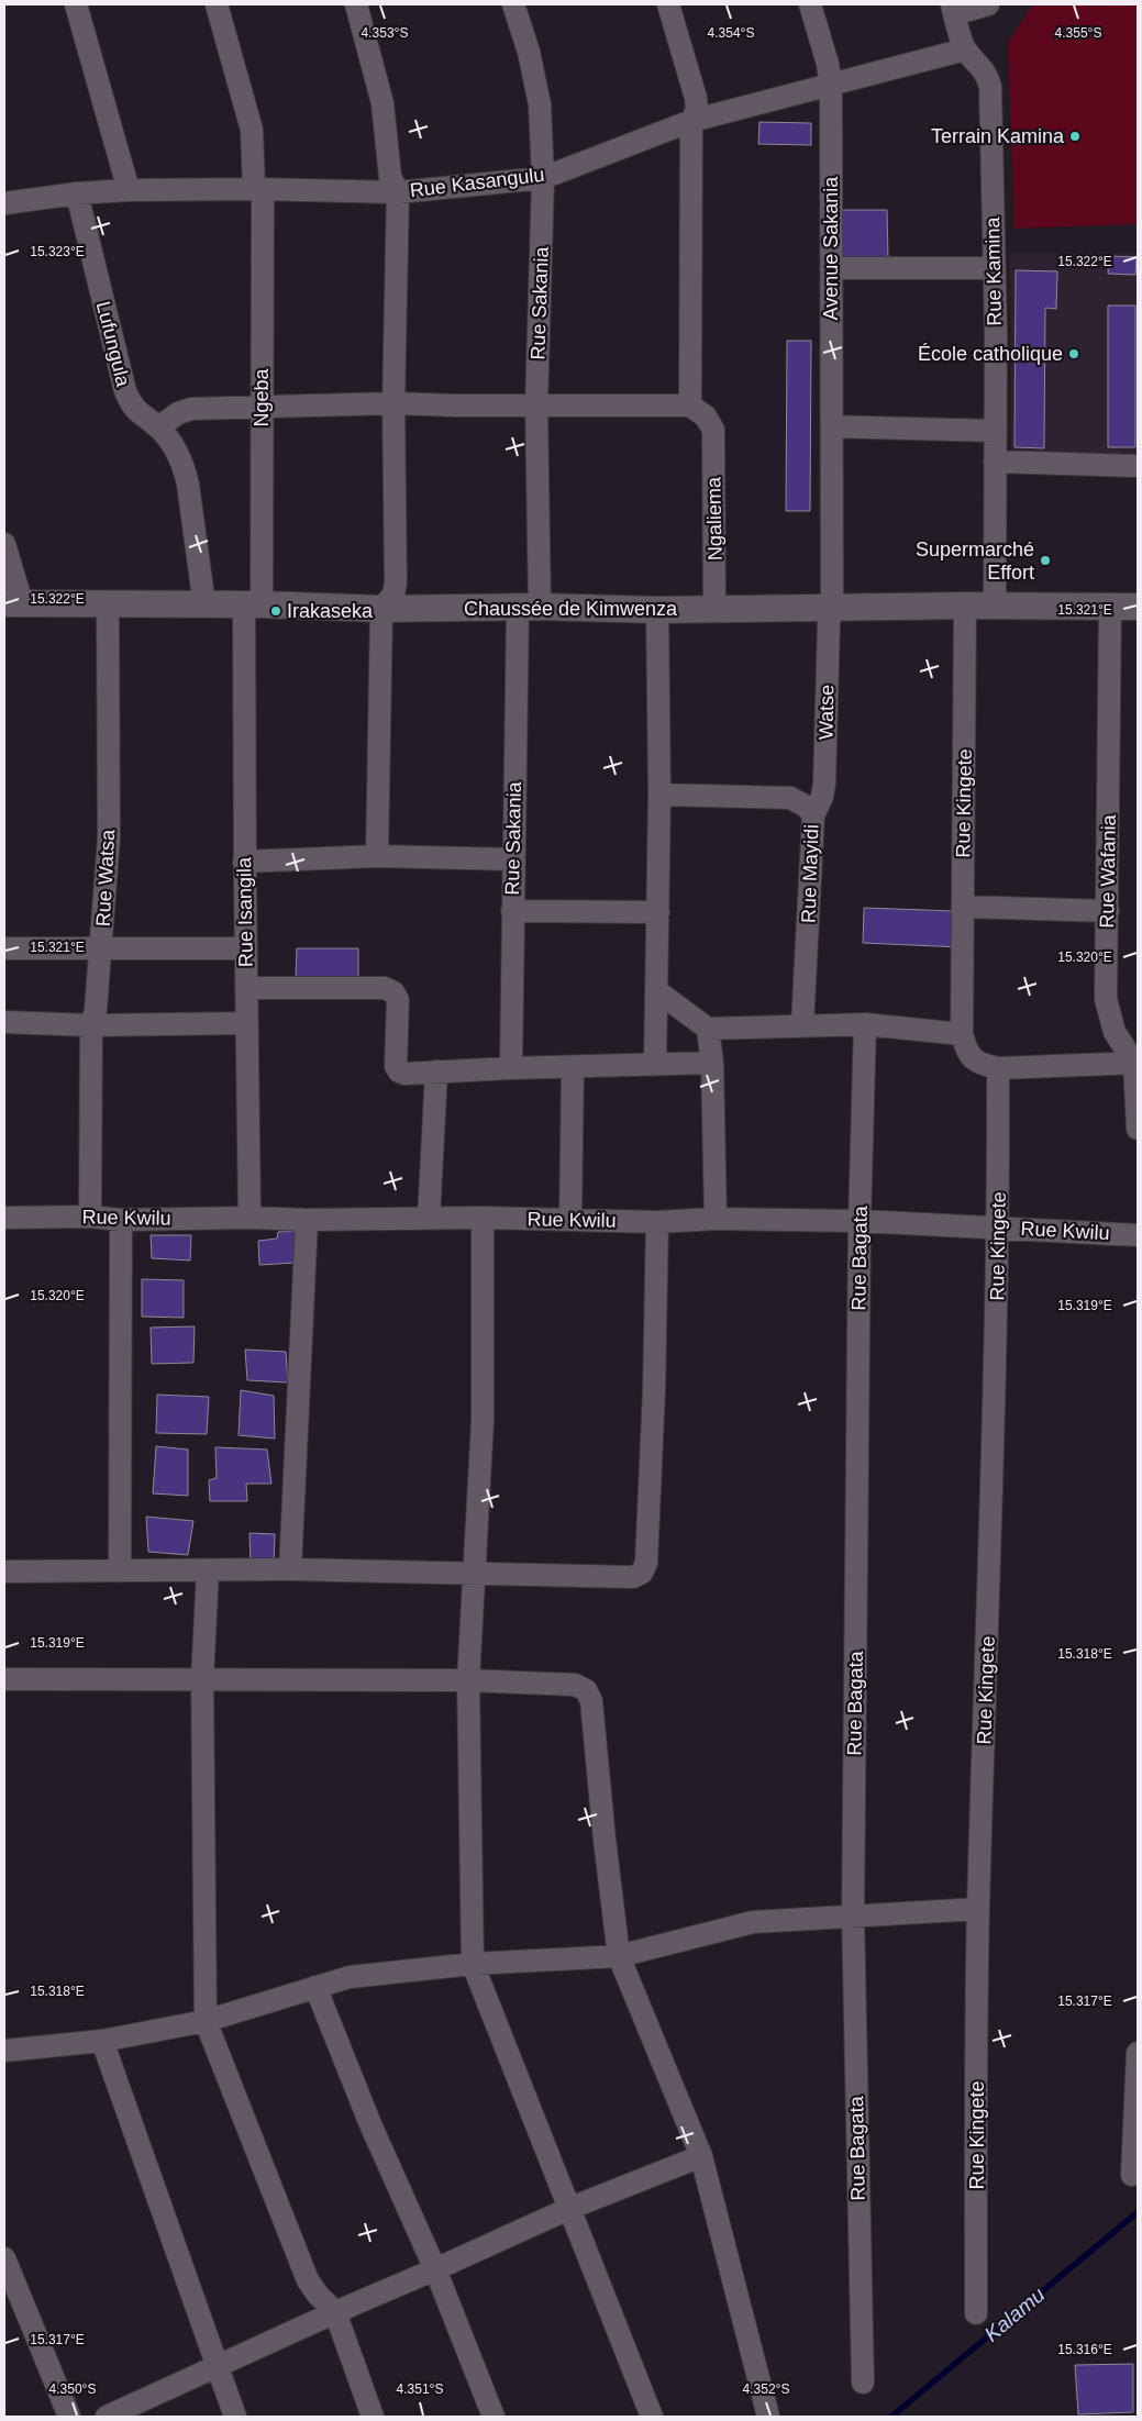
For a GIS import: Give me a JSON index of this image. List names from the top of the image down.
{
  "streets": {
    "street": [
      "Rue Kasangulu",
      "Avenue Sakania",
      "Rue Kamina",
      "Rue Sakania",
      "Lufungula",
      "Ngeba",
      "Ngaliema",
      "Chaussée de Kimwenza",
      "Watse",
      "Rue Kingete",
      "Rue Wafania",
      "Rue Mayidi",
      "Rue Watsa",
      "Rue Isangila",
      "Rue Kwilu",
      "Rue Bagata"
    ]
  },
  "crossings": [
    ["Rue Kasangulu", "Avenue Sakania"],
    ["Rue Kasangulu", "Rue Kamina"],
    ["Rue Kasangulu", "Rue Sakania"],
    ["Rue Kasangulu", "Lufungula"],
    ["Rue Kasangulu", "Ngeba"],
    ["Avenue Sakania", "Chaussée de Kimwenza"],
    ["Avenue Sakania", "Watse"],
    ["Rue Kamina", "Chaussée de Kimwenza"],
    ["Rue Sakania", "Chaussée de Kimwenza"],
    ["Lufungula", "Chaussée de Kimwenza"],
    ["Ngeba", "Chaussée de Kimwenza"],
    ["Ngeba", "Rue Isangila"],
    ["Ngaliema", "Chaussée de Kimwenza"],
    ["Chaussée de Kimwenza", "Watse"],
    ["Chaussée de Kimwenza", "Rue Kingete"],
    ["Chaussée de Kimwenza", "Rue Wafania"],
    ["Chaussée de Kimwenza", "Rue Watsa"],
    ["Chaussée de Kimwenza", "Rue Isangila"],
    ["Watse", "Rue Mayidi"],
    ["Rue Kingete", "Rue Kwilu"],
    ["Rue Watsa", "Rue Kwilu"],
    ["Rue Isangila", "Rue Kwilu"],
    ["Rue Kwilu", "Rue Bagata"]
  ],
  "water": ["Kalamu"],
  "places": [
    "Terrain Kamina",
    "École catholique",
    "Supermarché Effort",
    "Irakaseka"
  ],
  "coordinates": [
    "4.355°S",
    "4.353°S",
    "4.354°S",
    "15.323°E",
    "15.322°E",
    "15.321°E",
    "15.320°E",
    "15.319°E",
    "15.318°E",
    "15.317°E",
    "15.316°E",
    "4.350°S",
    "4.351°S",
    "4.352°S"
  ]
}
